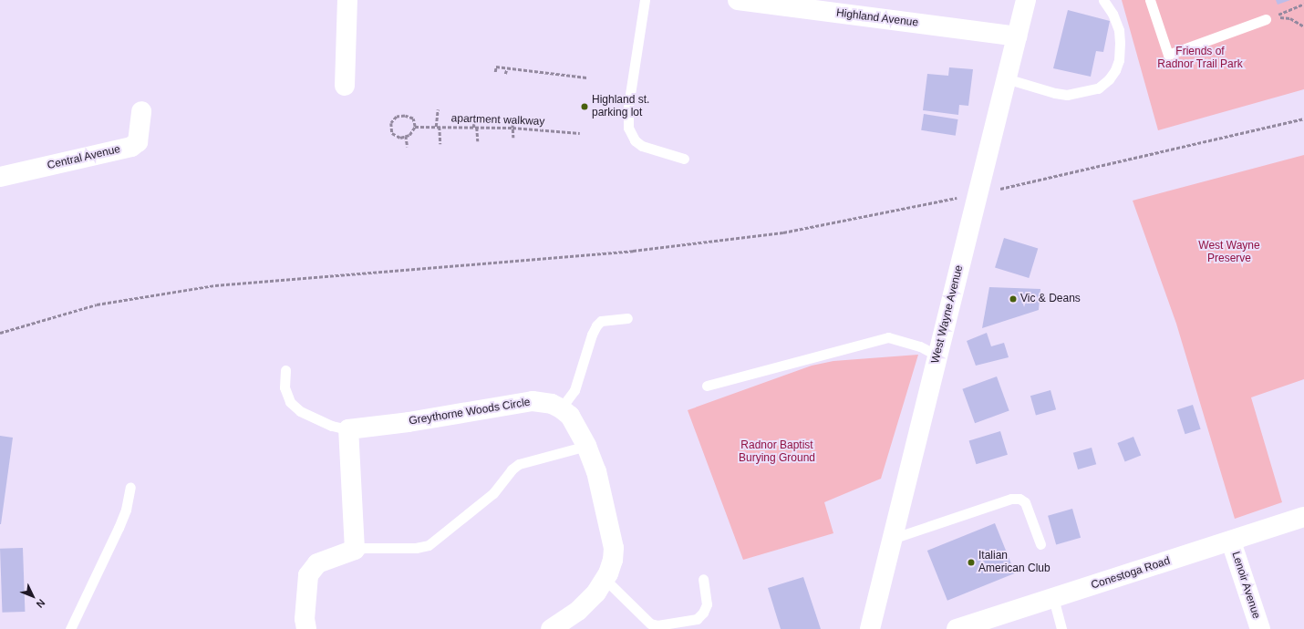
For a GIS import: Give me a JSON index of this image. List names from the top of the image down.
{
  "streets": {
    "street": [
      "Highland Avenue",
      "Central Avenue",
      "West Wayne Avenue",
      "Greythorne Woods Circle",
      "Conestoga Road",
      "Lenoir Avenue"
    ],
    "path": ["apartment walkway"]
  },
  "crossings": [
    ["Highland Avenue", "West Wayne Avenue"],
    ["Conestoga Road", "Lenoir Avenue"]
  ],
  "parks": ["Friends of Radnor Trail Park", "West Wayne Preserve", "Radnor Baptist Burying Ground"],
  "places": ["Highland st. parking lot", "Vic & Deans", "Italian American Club"],
  "north": "bottom right"
}
